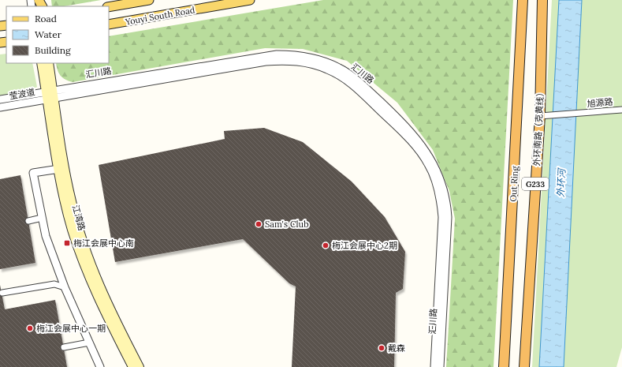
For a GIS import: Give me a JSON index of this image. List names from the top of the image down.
{
  "streets": {
    "highway": ["外环南路（克黄线）", "Out Ring", "G233"],
    "main road": ["Youyi South Road", "江湾路"],
    "street": ["汇川路", "莹波道", "旭源路"]
  },
  "crossings": [
    ["汇川路", "莹波道"],
    ["汇川路", "江湾路"],
    ["莹波道", "江湾路"],
    ["旭源路", "外环南路（克黄线）"]
  ],
  "water": ["外环河"],
  "places": {
    "other": [
      "Sam's Club",
      "梅江会展中心2期",
      "梅江会展中心一期",
      "戴森"
    ],
    "transit": ["梅江会展中心南"]
  },
  "legend": ["Road", "Water", "Building"]
}
